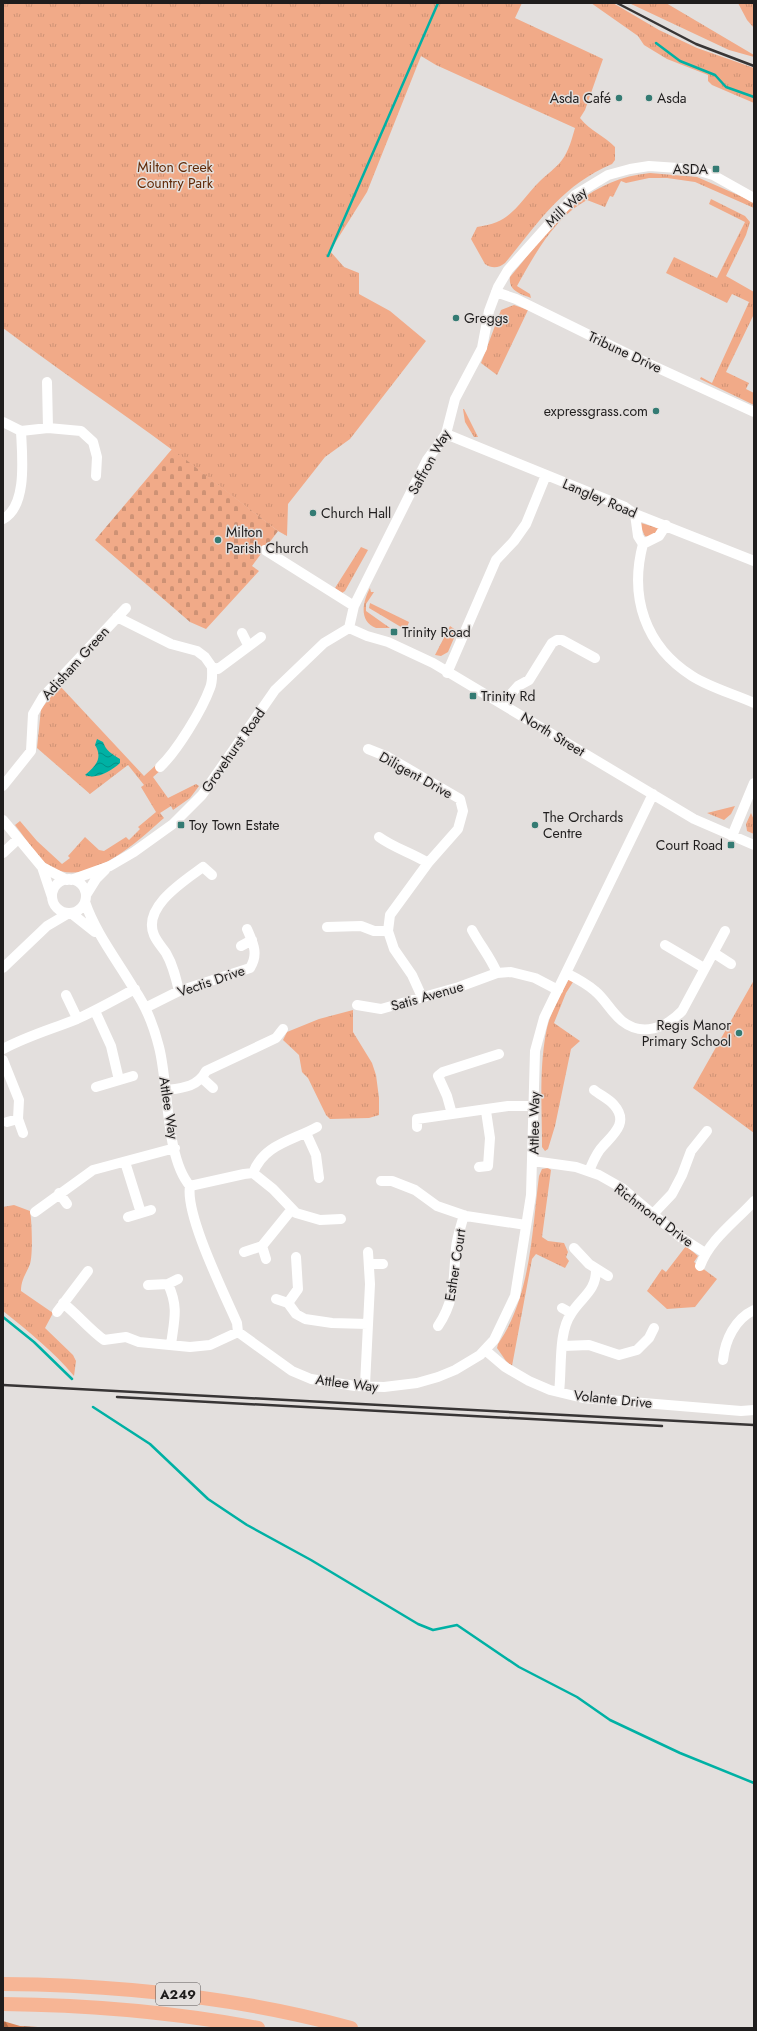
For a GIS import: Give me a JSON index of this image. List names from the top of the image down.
{
  "streets": {
    "highway": ["A249"],
    "street": [
      "Mill Way",
      "Tribune Drive",
      "Saffron Way",
      "Langley Road",
      "Adisham Green",
      "North Street",
      "Grovehurst Road",
      "Diligent Drive",
      "Vectis Drive",
      "Satis Avenue",
      "Attlee Way",
      "Richmond Drive",
      "Esther Court",
      "Volante Drive"
    ]
  },
  "crossings": [
    ["Mill Way", "Tribune Drive"],
    ["Mill Way", "Saffron Way"],
    ["Tribune Drive", "Saffron Way"],
    ["Saffron Way", "Langley Road"],
    ["Saffron Way", "North Street"],
    ["Saffron Way", "Grovehurst Road"],
    ["North Street", "Grovehurst Road"],
    ["North Street", "Attlee Way"],
    ["Grovehurst Road", "Attlee Way"],
    ["Vectis Drive", "Attlee Way"],
    ["Satis Avenue", "Attlee Way"],
    ["Attlee Way", "Richmond Drive"],
    ["Attlee Way", "Volante Drive"]
  ],
  "parks": ["Milton Creek Country Park"],
  "places": {
    "other": [
      "Asda Café",
      "Asda",
      "Greggs",
      "expressgrass.com",
      "Church Hall",
      "Milton Parish Church",
      "The Orchards Centre",
      "Regis Manor Primary School"
    ],
    "transit": [
      "ASDA",
      "Trinity Road",
      "Trinity Rd",
      "Toy Town Estate",
      "Court Road"
    ]
  }
}
